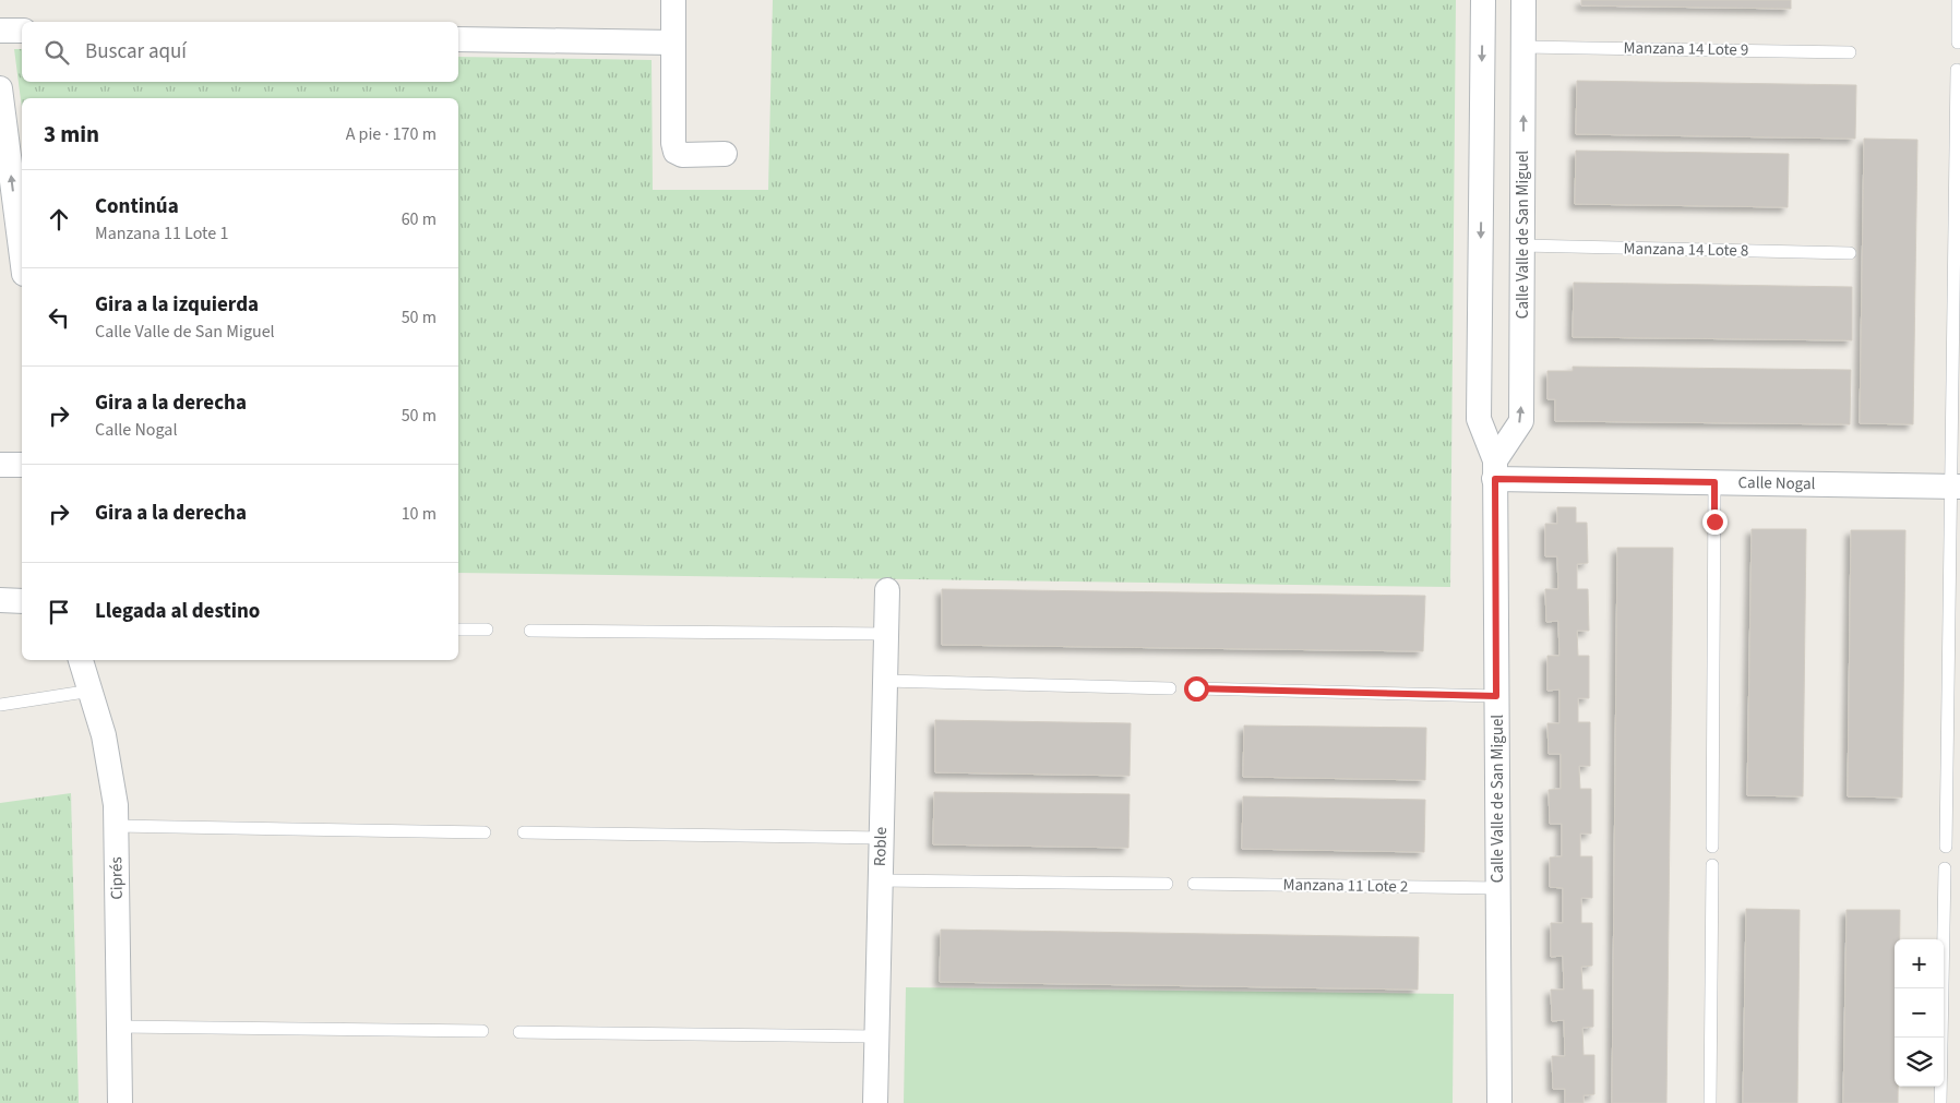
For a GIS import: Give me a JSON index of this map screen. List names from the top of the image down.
{
  "streets": {
    "street": [
      "Calle Valle de San Miguel",
      "Calle Nogal",
      "Roble",
      "Ciprés"
    ],
    "lane": ["Manzana 14 Lote 9", "Manzana 14 Lote 8", "Manzana 11 Lote 2"]
  },
  "crossings": [
    ["Manzana 14 Lote 9", "Calle Valle de San Miguel"],
    ["Calle Valle de San Miguel", "Manzana 14 Lote 8"],
    ["Calle Valle de San Miguel", "Calle Nogal"],
    ["Calle Valle de San Miguel", "Manzana 11 Lote 2"]
  ],
  "page": {
    "search": "Buscar aquí",
    "heading": ["3 min", "A pie · 170 m"],
    "list": [
      ["Continúa", "Manzana 11 Lote 1", "60 m"],
      ["Gira a la izquierda", "Calle Valle de San Miguel", "50 m"],
      ["Gira a la derecha", "Calle Nogal", "50 m"],
      ["Gira a la derecha", "10 m"],
      "Llegada al destino"
    ],
    "map_buttons": ["+", "−"]
  }
}
